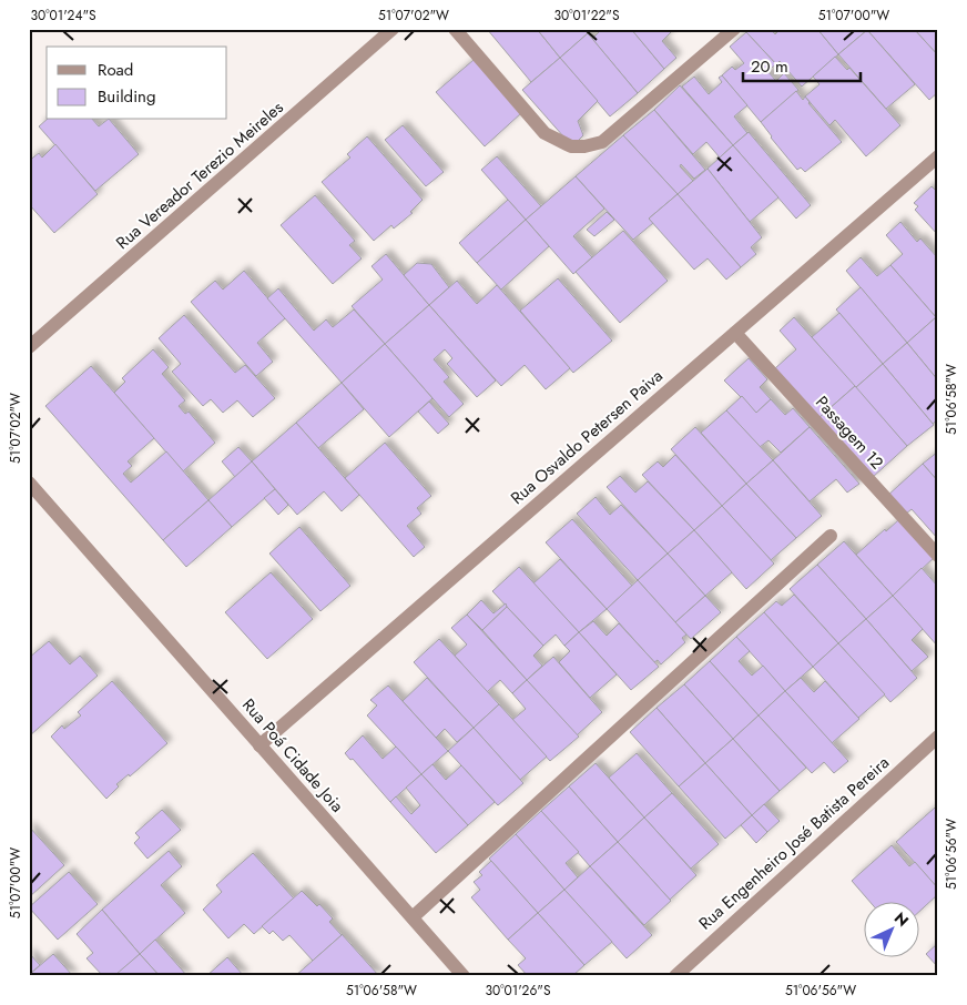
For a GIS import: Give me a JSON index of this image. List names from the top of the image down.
{
  "streets": {
    "street": [
      "Rua Vereador Terezio Meireles",
      "Passagem 12",
      "Rua Osvaldo Petersen Paiva",
      "Rua Poá Cidade Joia",
      "Rua Engenheiro José Batista Pereira"
    ]
  },
  "crossings": [
    ["Passagem 12", "Rua Osvaldo Petersen Paiva"],
    ["Rua Osvaldo Petersen Paiva", "Rua Poá Cidade Joia"]
  ],
  "legend": ["Road", "Building"],
  "scale_bar": "20 m",
  "north": "top right",
  "coordinates": [
    "30°01'24\"S",
    "51°07'02\"W",
    "30°01'22\"S",
    "51°07'00\"W",
    "51°06'58\"W",
    "51°06'56\"W",
    "30°01'26\"S"
  ]
}
